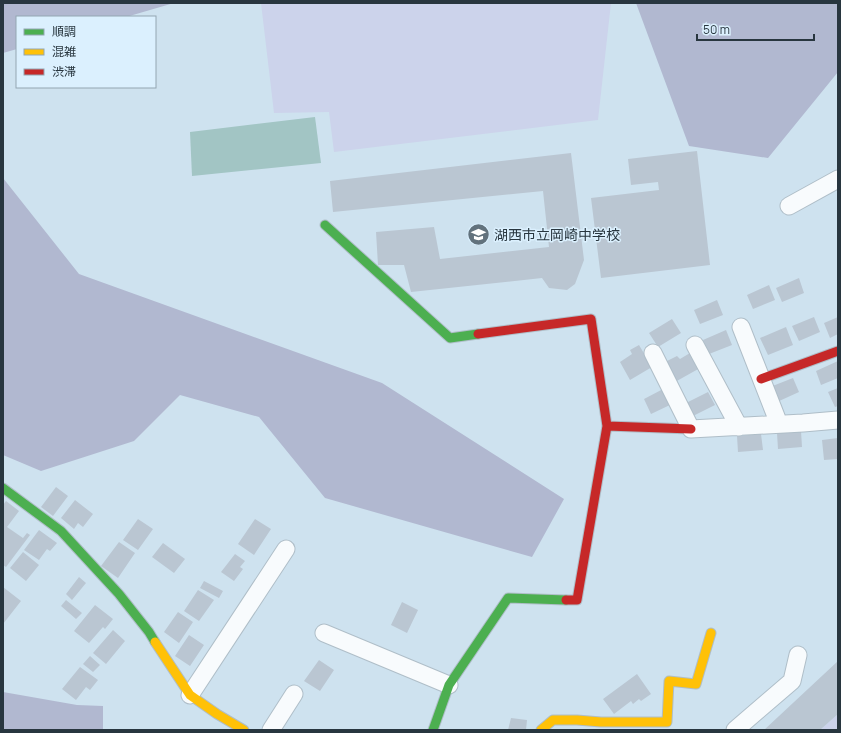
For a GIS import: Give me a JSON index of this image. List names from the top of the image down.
{
  "places": {
    "school or university": ["湖西市立岡崎中学校"]
  },
  "legend": ["順調", "混雑", "渋滞"],
  "scale_bar": "50 m"
}
